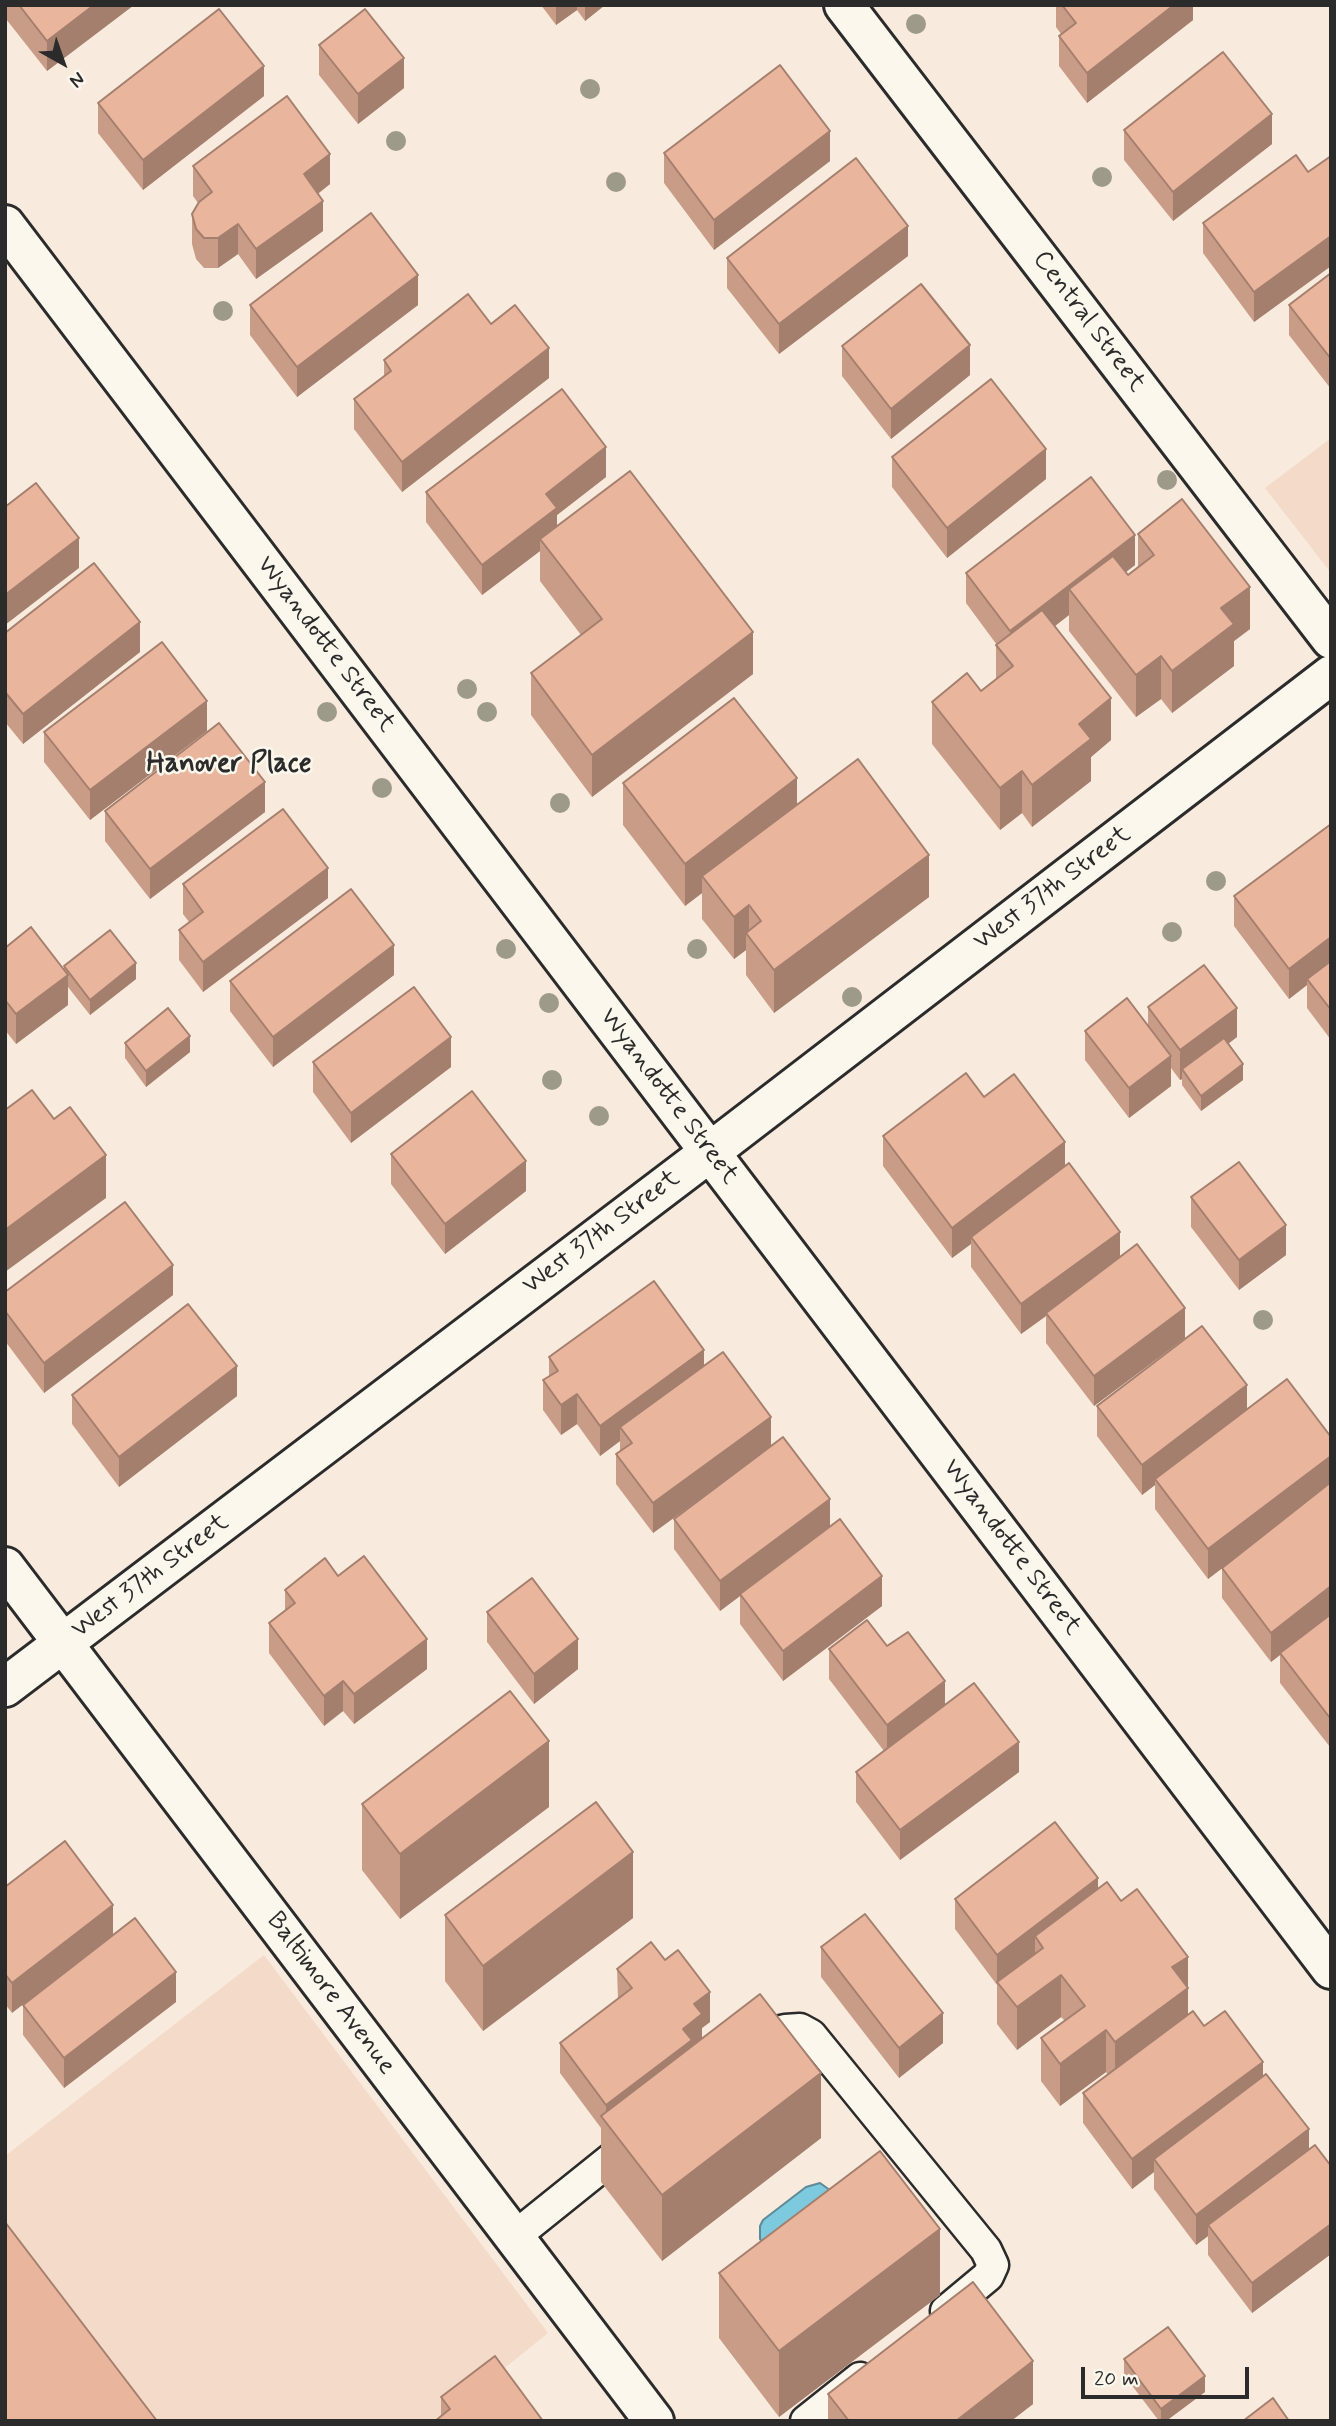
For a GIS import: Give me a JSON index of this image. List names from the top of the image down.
{
  "streets": {
    "street": [
      "Central Street",
      "Wyandotte Street",
      "West 37th Street",
      "Baltimore Avenue"
    ]
  },
  "crossings": [
    ["Wyandotte Street", "West 37th Street"],
    ["West 37th Street", "Baltimore Avenue"]
  ],
  "districts": ["Hanover Place"],
  "scale_bar": "20 m",
  "north": "bottom right"
}
